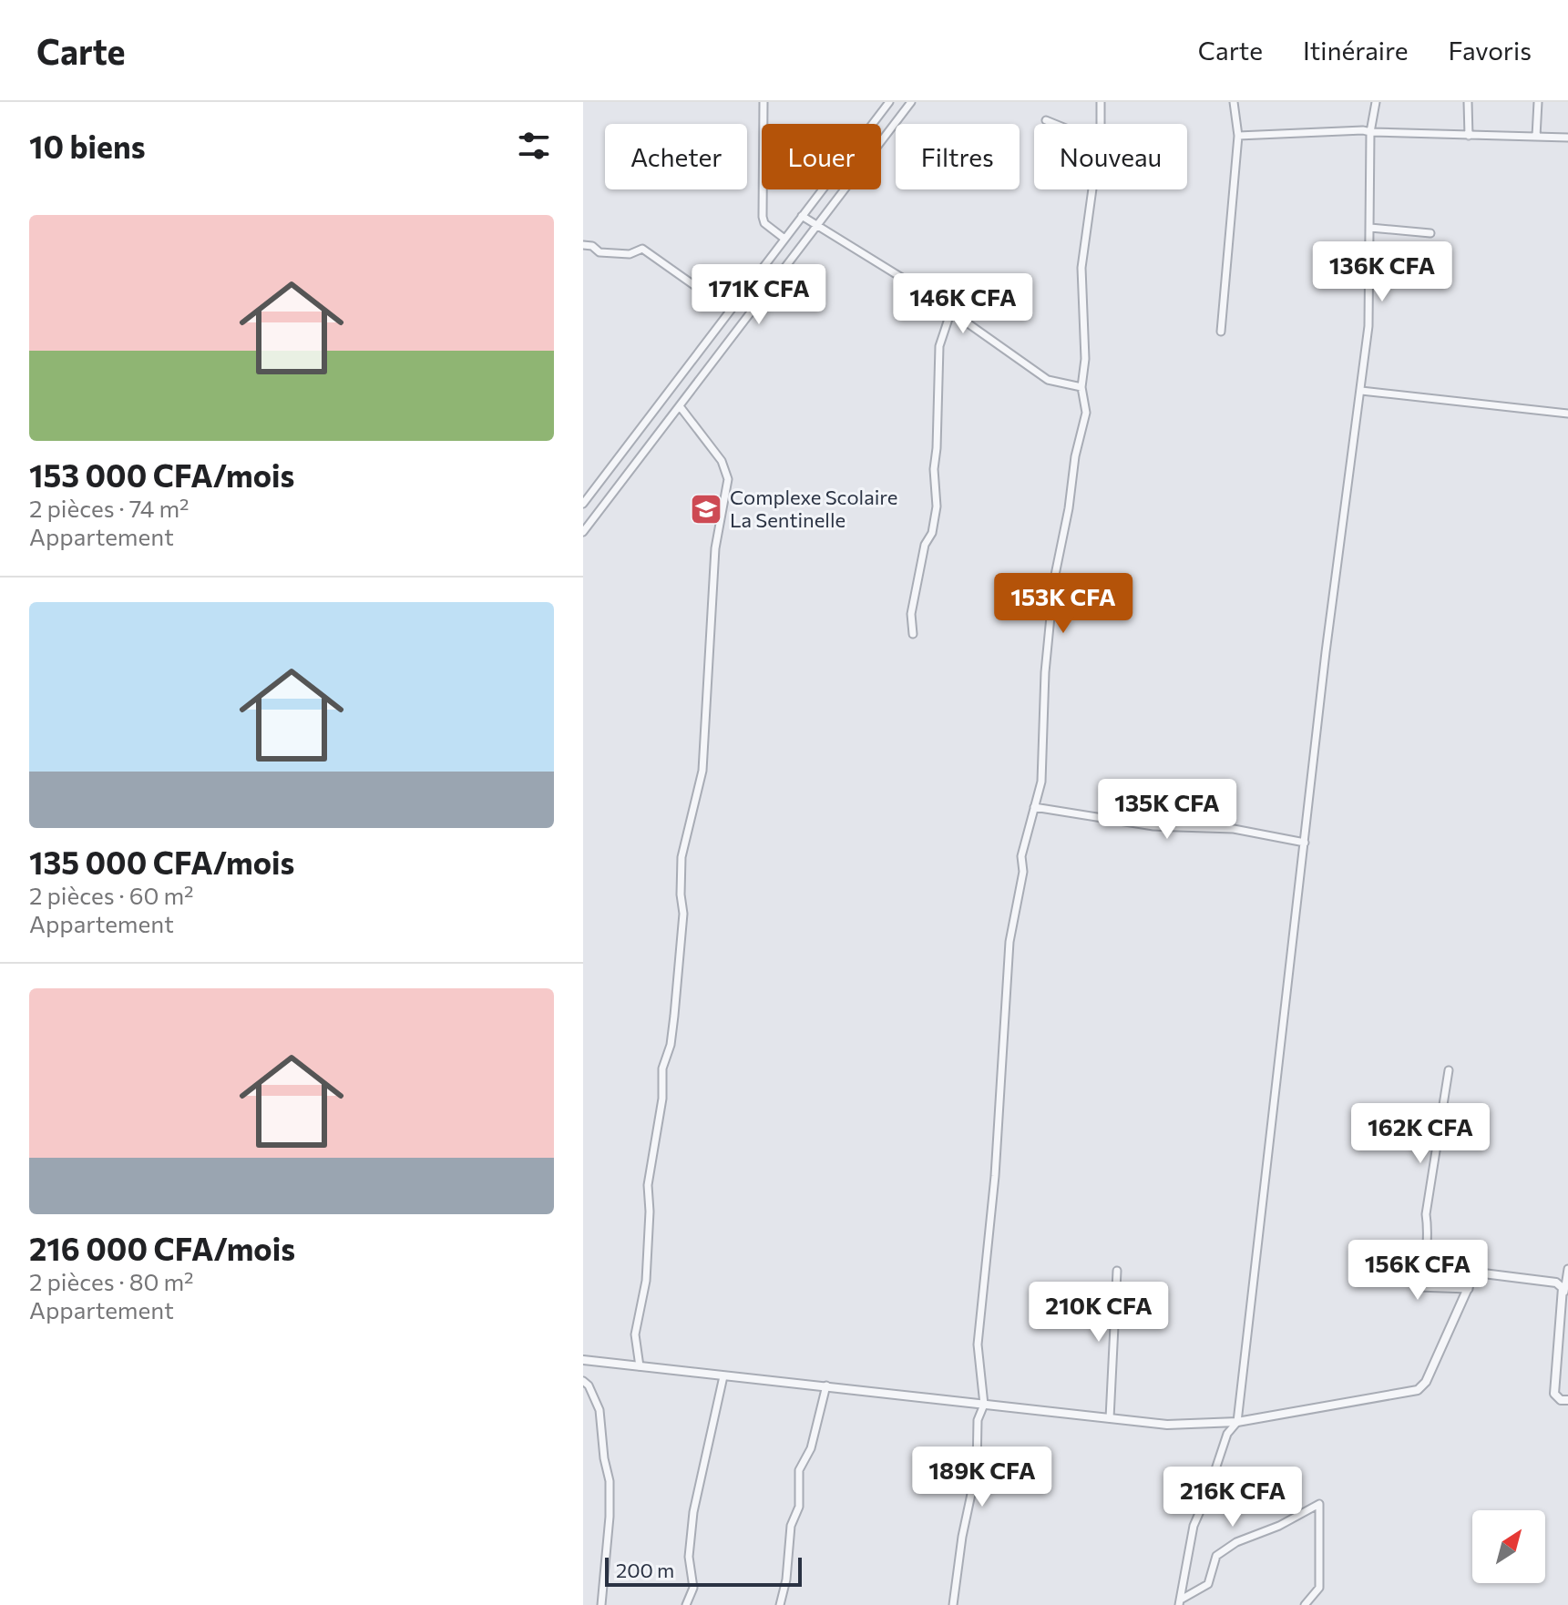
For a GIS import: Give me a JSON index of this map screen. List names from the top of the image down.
{
  "places": {
    "school or university": ["Complexe Scolaire La Sentinelle"]
  },
  "scale_bar": "200 m",
  "north": "top right",
  "page": {
    "header": "Carte",
    "nav": ["Carte", "Itinéraire", "Favoris"],
    "heading": "10 biens",
    "chip": [
      "Acheter",
      "Louer",
      "Filtres",
      "Nouveau"
    ],
    "list": [
      {
        "name": "153 000 CFA/mois",
        "note": "2 pièces · 74 m² · Appartement"
      },
      {
        "name": "135 000 CFA/mois",
        "note": "2 pièces · 60 m² · Appartement"
      },
      {
        "name": "216 000 CFA/mois",
        "note": "2 pièces · 80 m² · Appartement"
      }
    ],
    "price": [
      "136K CFA",
      "171K CFA",
      "146K CFA",
      "153K CFA",
      "135K CFA",
      "162K CFA",
      "156K CFA",
      "210K CFA",
      "189K CFA",
      "216K CFA"
    ],
    "scale": "200 m"
  }
}
